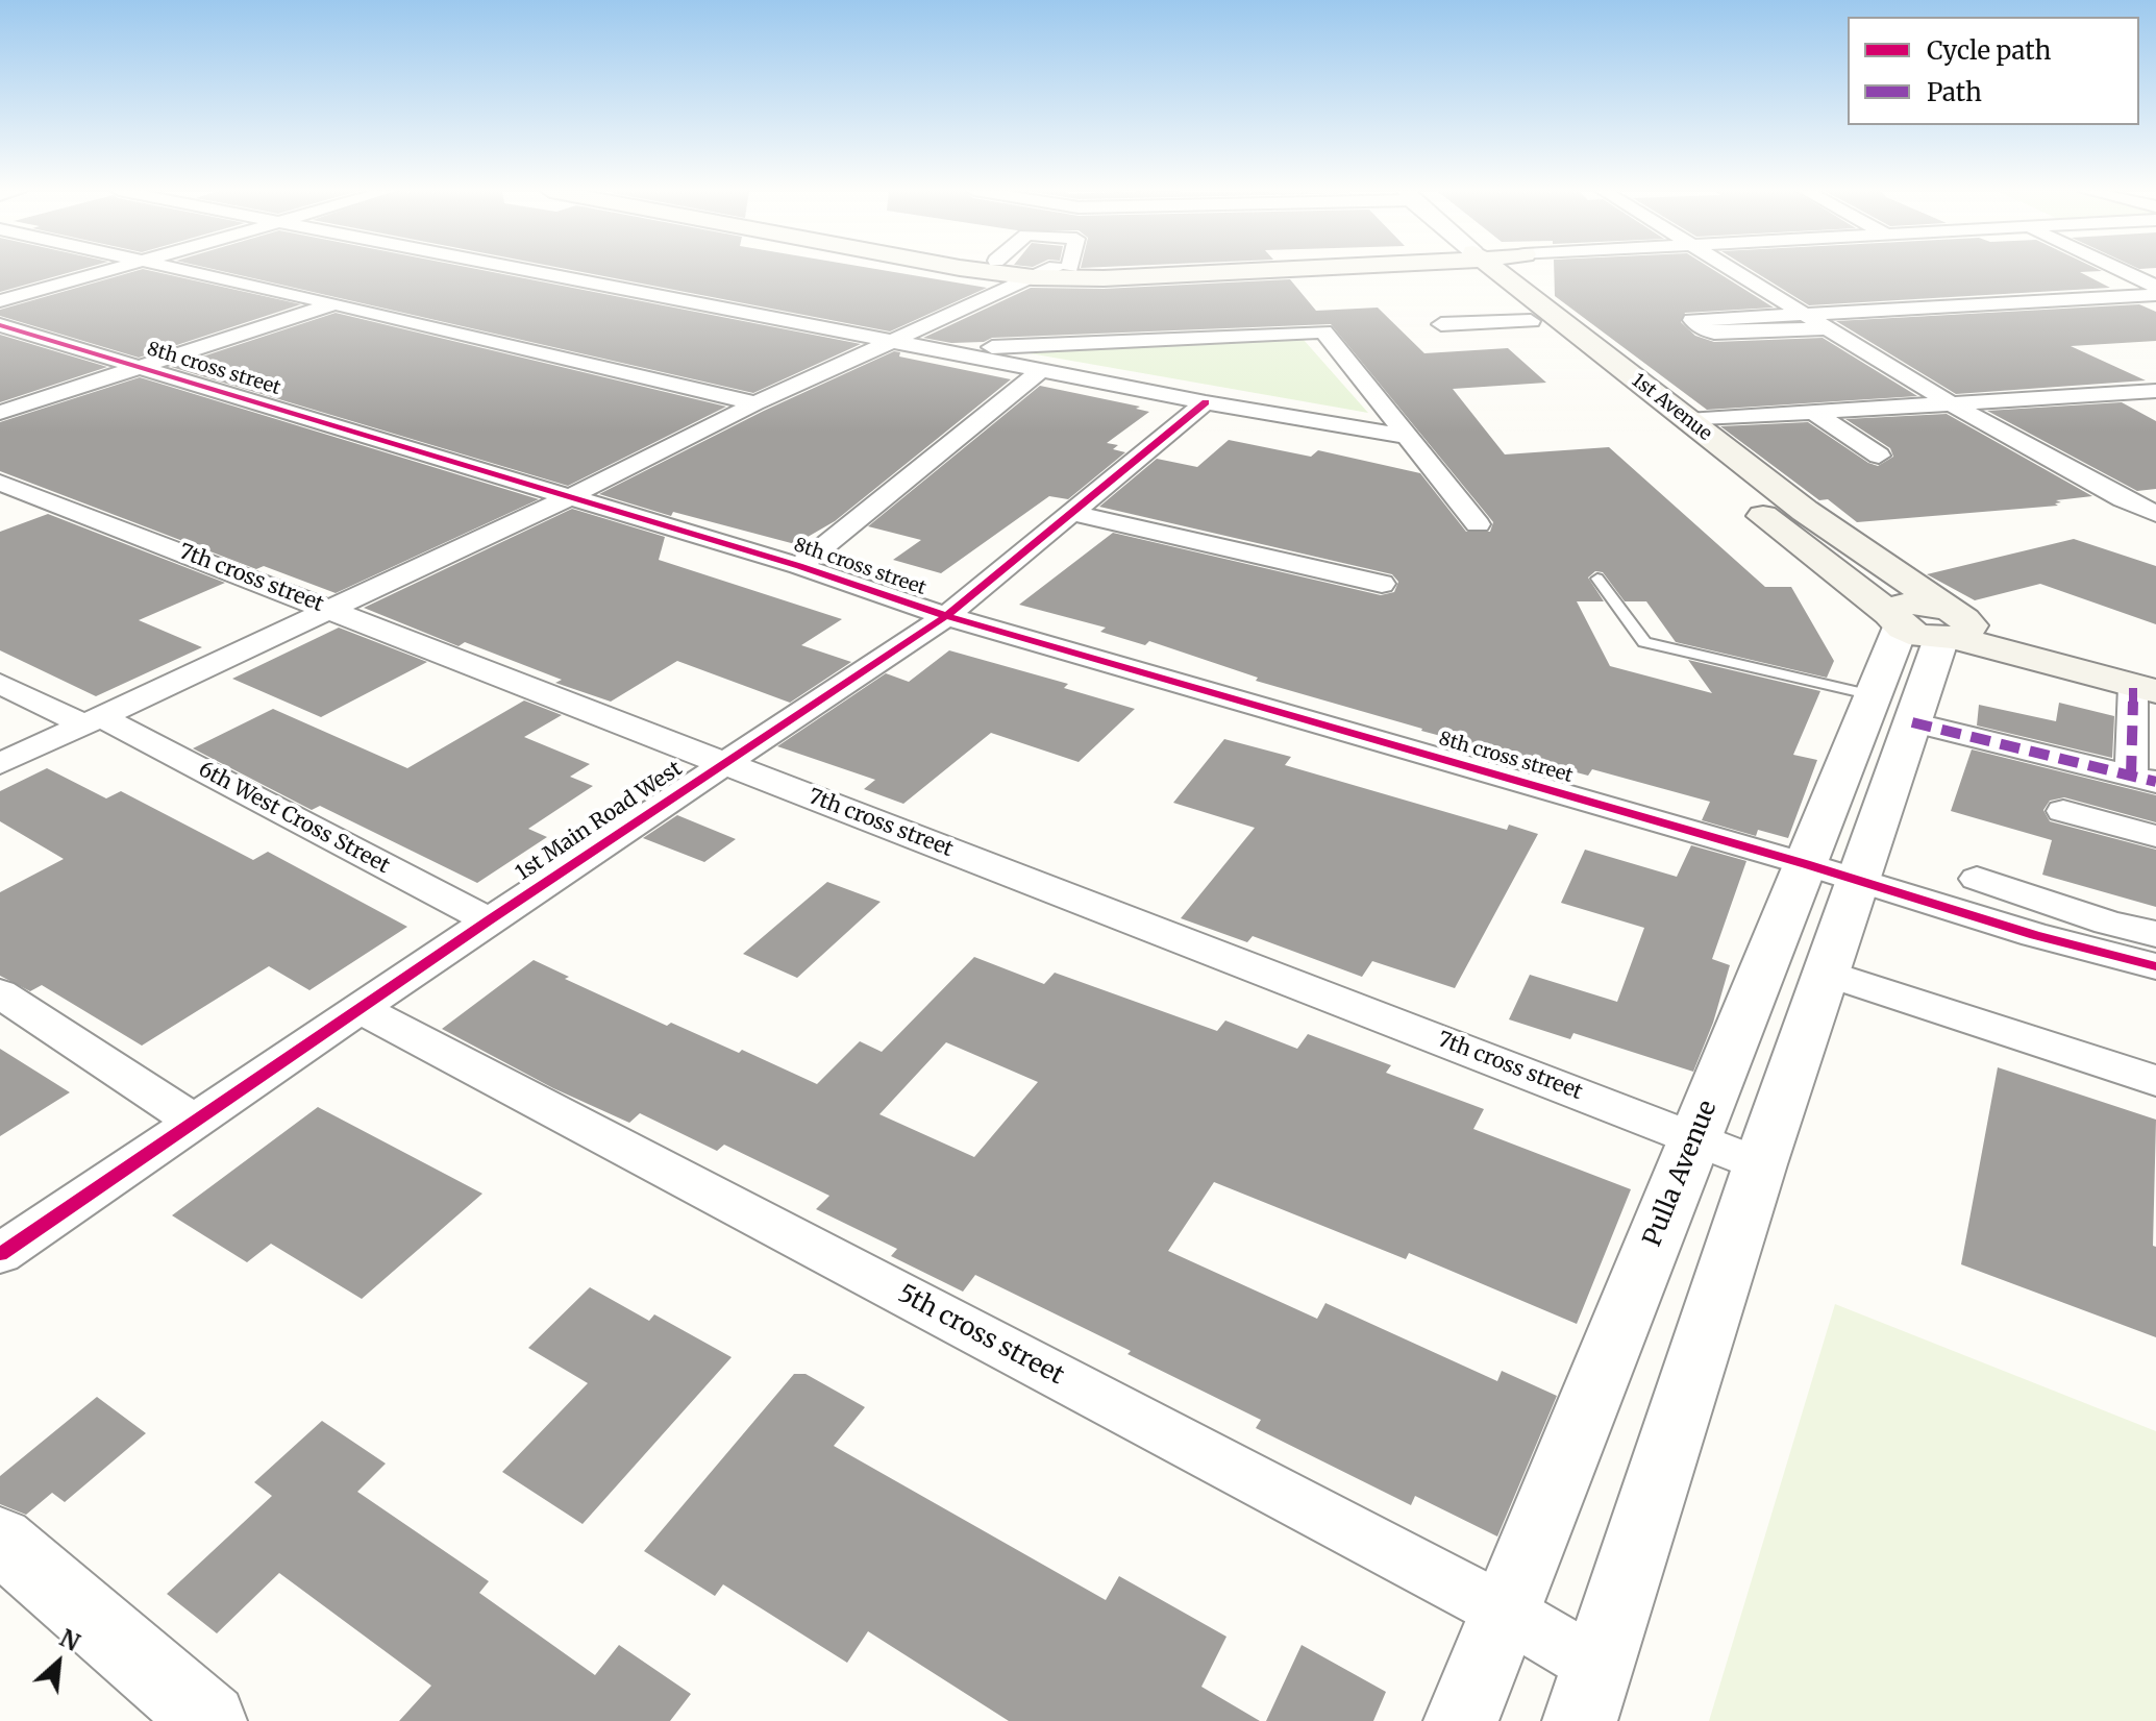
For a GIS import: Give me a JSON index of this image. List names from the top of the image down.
{
  "streets": {
    "main road": ["1st Avenue"],
    "street": [
      "8th cross street",
      "7th cross street",
      "6th West Cross Street",
      "1st Main Road West",
      "Pulla Avenue",
      "5th cross street"
    ]
  },
  "crossings": [
    ["8th cross street", "1st Main Road West"],
    ["8th cross street", "Pulla Avenue"],
    ["1st Avenue", "Pulla Avenue"],
    ["7th cross street", "1st Main Road West"],
    ["7th cross street", "Pulla Avenue"],
    ["6th West Cross Street", "1st Main Road West"],
    ["1st Main Road West", "5th cross street"],
    ["Pulla Avenue", "5th cross street"]
  ],
  "legend": ["Cycle path", "Path"],
  "north": "top right"
}
